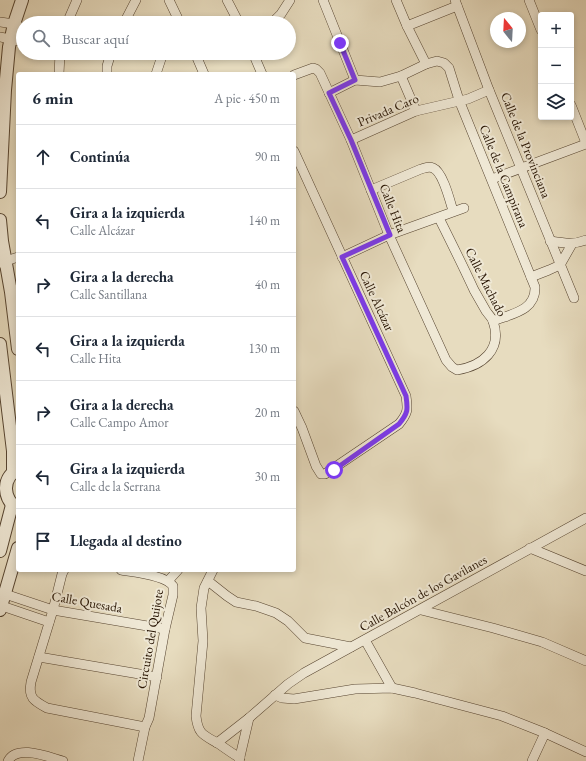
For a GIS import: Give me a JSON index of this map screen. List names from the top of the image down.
{
  "streets": {
    "street": [
      "Privada Caro",
      "Calle de la Provinciana",
      "Calle de la Campirana",
      "Calle Hita",
      "Calle Machado",
      "Calle Alcázar",
      "Calle Balcón de los Gavilanes",
      "Calle Quesada",
      "Circuito del Quijote"
    ]
  },
  "crossings": [
    ["Privada Caro", "Calle de la Provinciana"],
    ["Privada Caro", "Calle de la Campirana"],
    ["Privada Caro", "Calle Hita"],
    ["Calle de la Campirana", "Calle Machado"],
    ["Calle Hita", "Calle Machado"],
    ["Calle Quesada", "Circuito del Quijote"]
  ],
  "north": "top",
  "page": {
    "map_buttons": ["+", "−"],
    "search": "Buscar aquí",
    "heading": ["6 min", "A pie · 450 m"],
    "list": [
      ["Continúa", "90 m"],
      ["Gira a la izquierda", "Calle Alcázar", "140 m"],
      ["Gira a la derecha", "Calle Santillana", "40 m"],
      ["Gira a la izquierda", "Calle Hita", "130 m"],
      ["Gira a la derecha", "Calle Campo Amor", "20 m"],
      ["Gira a la izquierda", "Calle de la Serrana", "30 m"],
      "Llegada al destino"
    ]
  }
}
